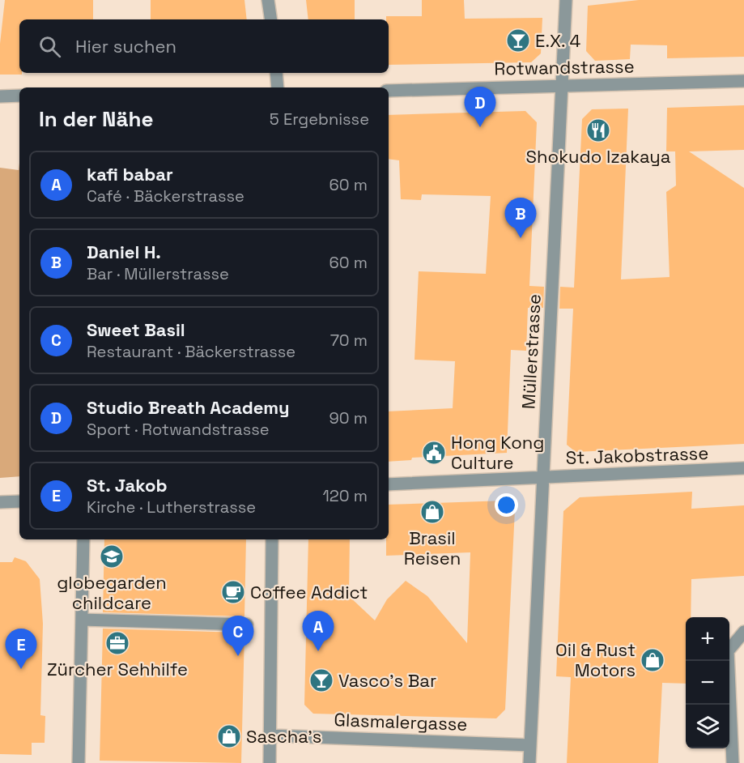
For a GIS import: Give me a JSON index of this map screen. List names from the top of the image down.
{
  "streets": {
    "street": [
      "Rotwandstrasse",
      "Müllerstrasse",
      "St. Jakobstrasse",
      "Glasmalergasse"
    ]
  },
  "crossings": [
    ["Rotwandstrasse", "Müllerstrasse"],
    ["Müllerstrasse", "St. Jakobstrasse"],
    ["Müllerstrasse", "Glasmalergasse"]
  ],
  "places": {
    "bar": ["E.X. 4", "Vasco's Bar"],
    "restaurant": ["Shokudo Izakaya"],
    "public building": ["Hong Kong Culture"],
    "shop": ["Brasil Reisen", "Oil & Rust Motors", "Sascha's"],
    "school or university": ["globegarden childcare"],
    "cafe": ["Coffee Addict"],
    "office": ["Zürcher Sehhilfe"]
  },
  "page": {
    "search": "Hier suchen",
    "pins": [
      "D",
      "B",
      "A",
      "C",
      "E"
    ],
    "heading": ["In der Nähe", "5 Ergebnisse"],
    "list": [
      {
        "mark": "A",
        "name": "kafi babar",
        "note": "Café · Bäckerstrasse",
        "value": "60 m"
      },
      {
        "mark": "B",
        "name": "Daniel H.",
        "note": "Bar · Müllerstrasse",
        "value": "60 m"
      },
      {
        "mark": "C",
        "name": "Sweet Basil",
        "note": "Restaurant · Bäckerstrasse",
        "value": "70 m"
      },
      {
        "mark": "D",
        "name": "Studio Breath Academy",
        "note": "Sport · Rotwandstrasse",
        "value": "90 m"
      },
      {
        "mark": "E",
        "name": "St. Jakob",
        "note": "Kirche · Lutherstrasse",
        "value": "120 m"
      }
    ],
    "map_buttons": ["+", "−"]
  }
}
